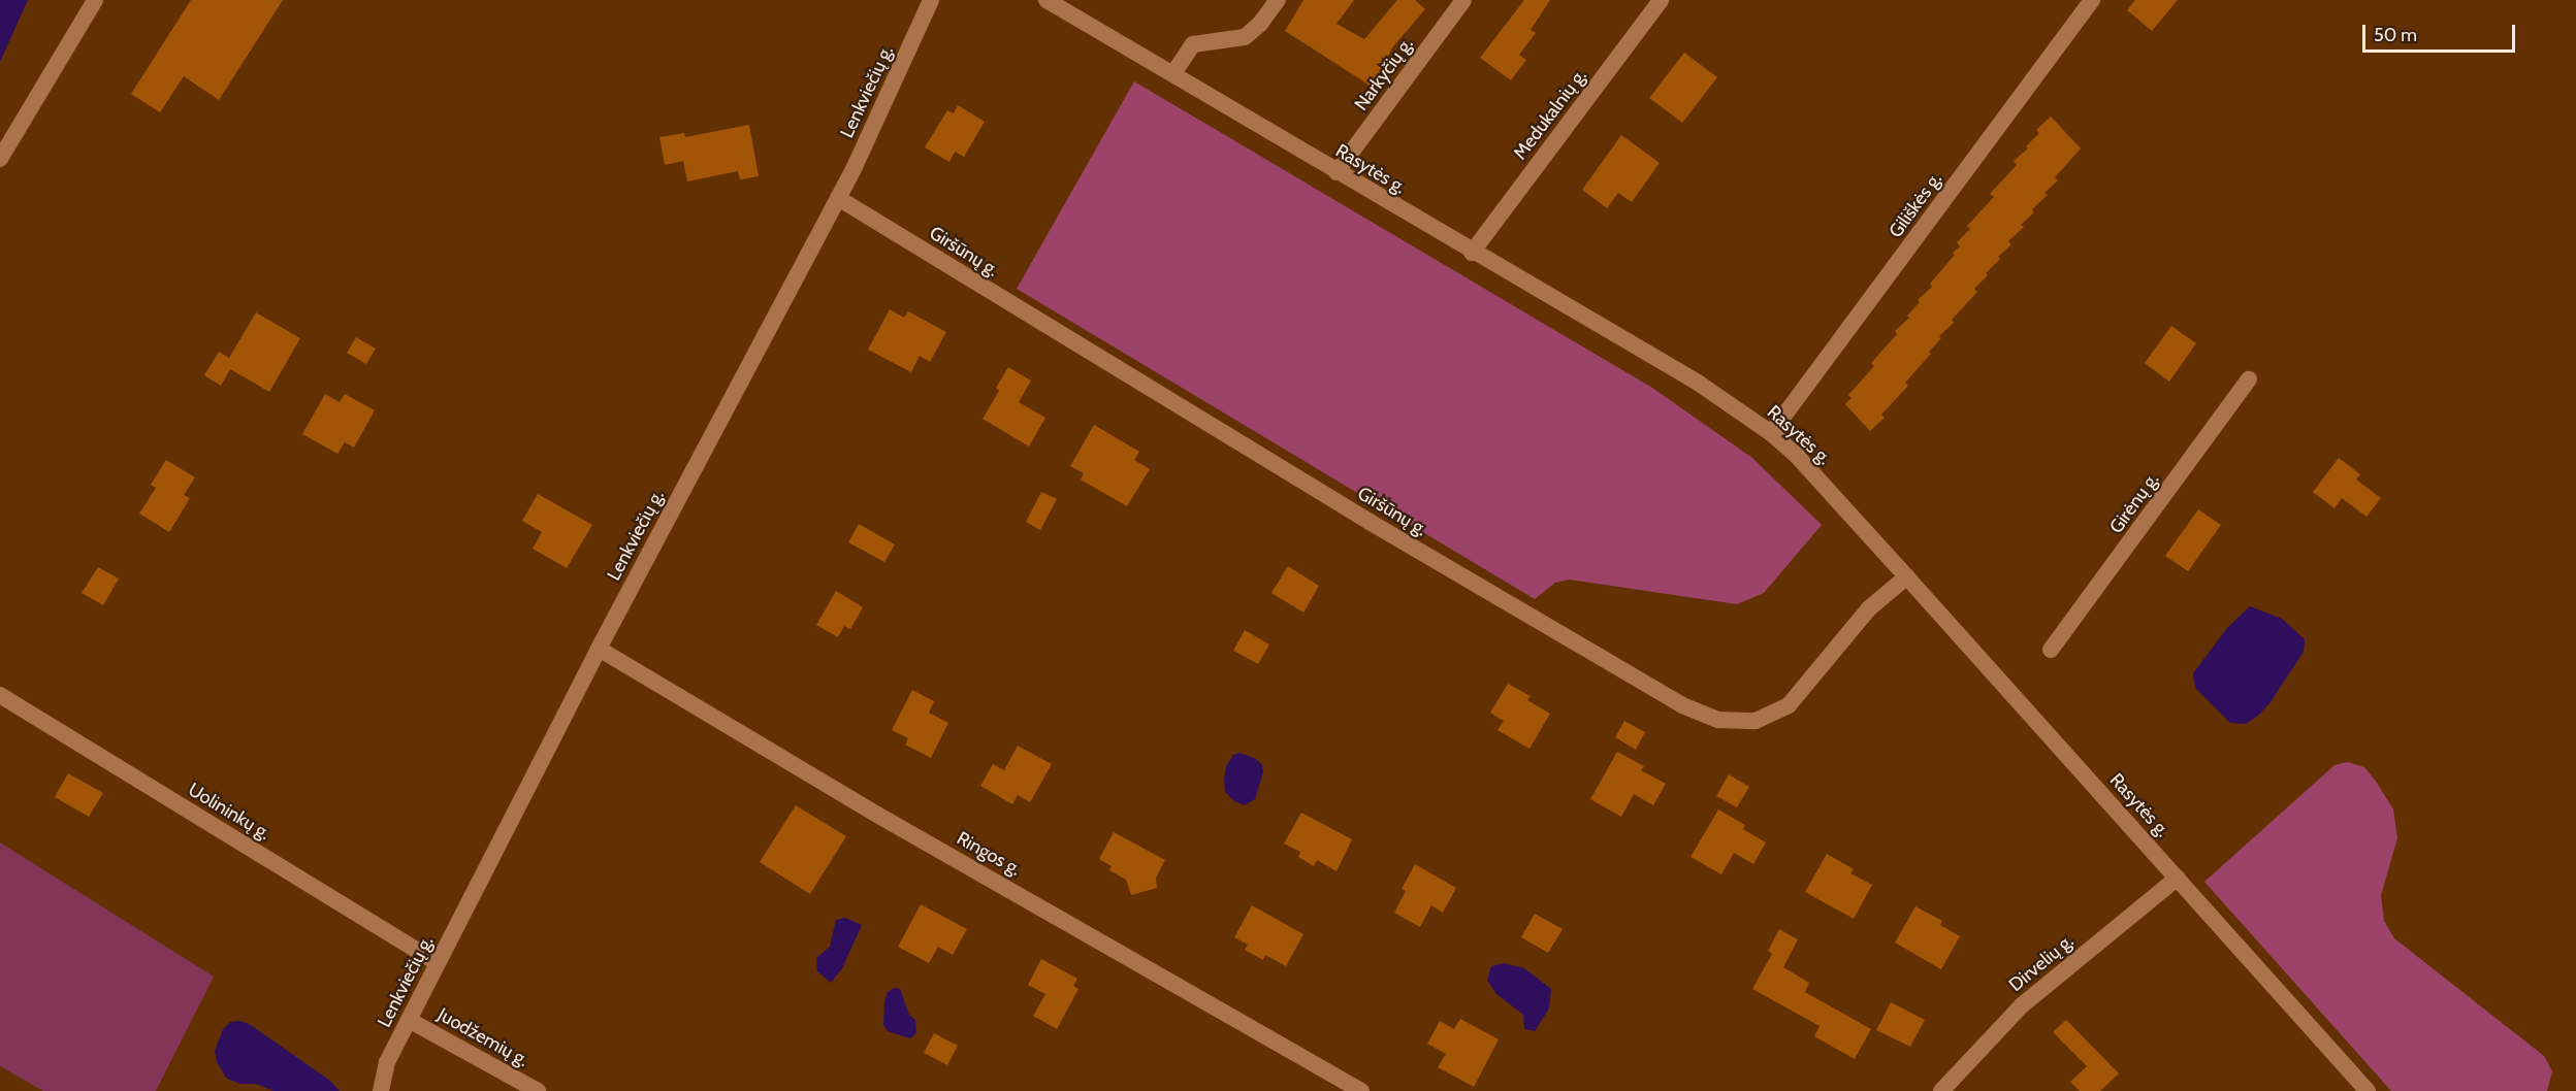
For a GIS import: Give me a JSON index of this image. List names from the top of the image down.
{
  "streets": {
    "street": [
      "Narkyčių g.",
      "Lenkviečių g.",
      "Medukalnių g.",
      "Rasytės g.",
      "Giliškės g.",
      "Giršūnų g.",
      "Girėnų g.",
      "Uolininkų g.",
      "Ringos g.",
      "Dirvelių g.",
      "Juodžemių g."
    ]
  },
  "crossings": [
    ["Narkyčių g.", "Rasytės g."],
    ["Lenkviečių g.", "Giršūnų g."],
    ["Lenkviečių g.", "Uolininkų g."],
    ["Lenkviečių g.", "Ringos g."],
    ["Lenkviečių g.", "Juodžemių g."],
    ["Medukalnių g.", "Rasytės g."],
    ["Rasytės g.", "Giliškės g."],
    ["Rasytės g.", "Giršūnų g."],
    ["Rasytės g.", "Dirvelių g."]
  ],
  "scale_bar": "50 m"
}
